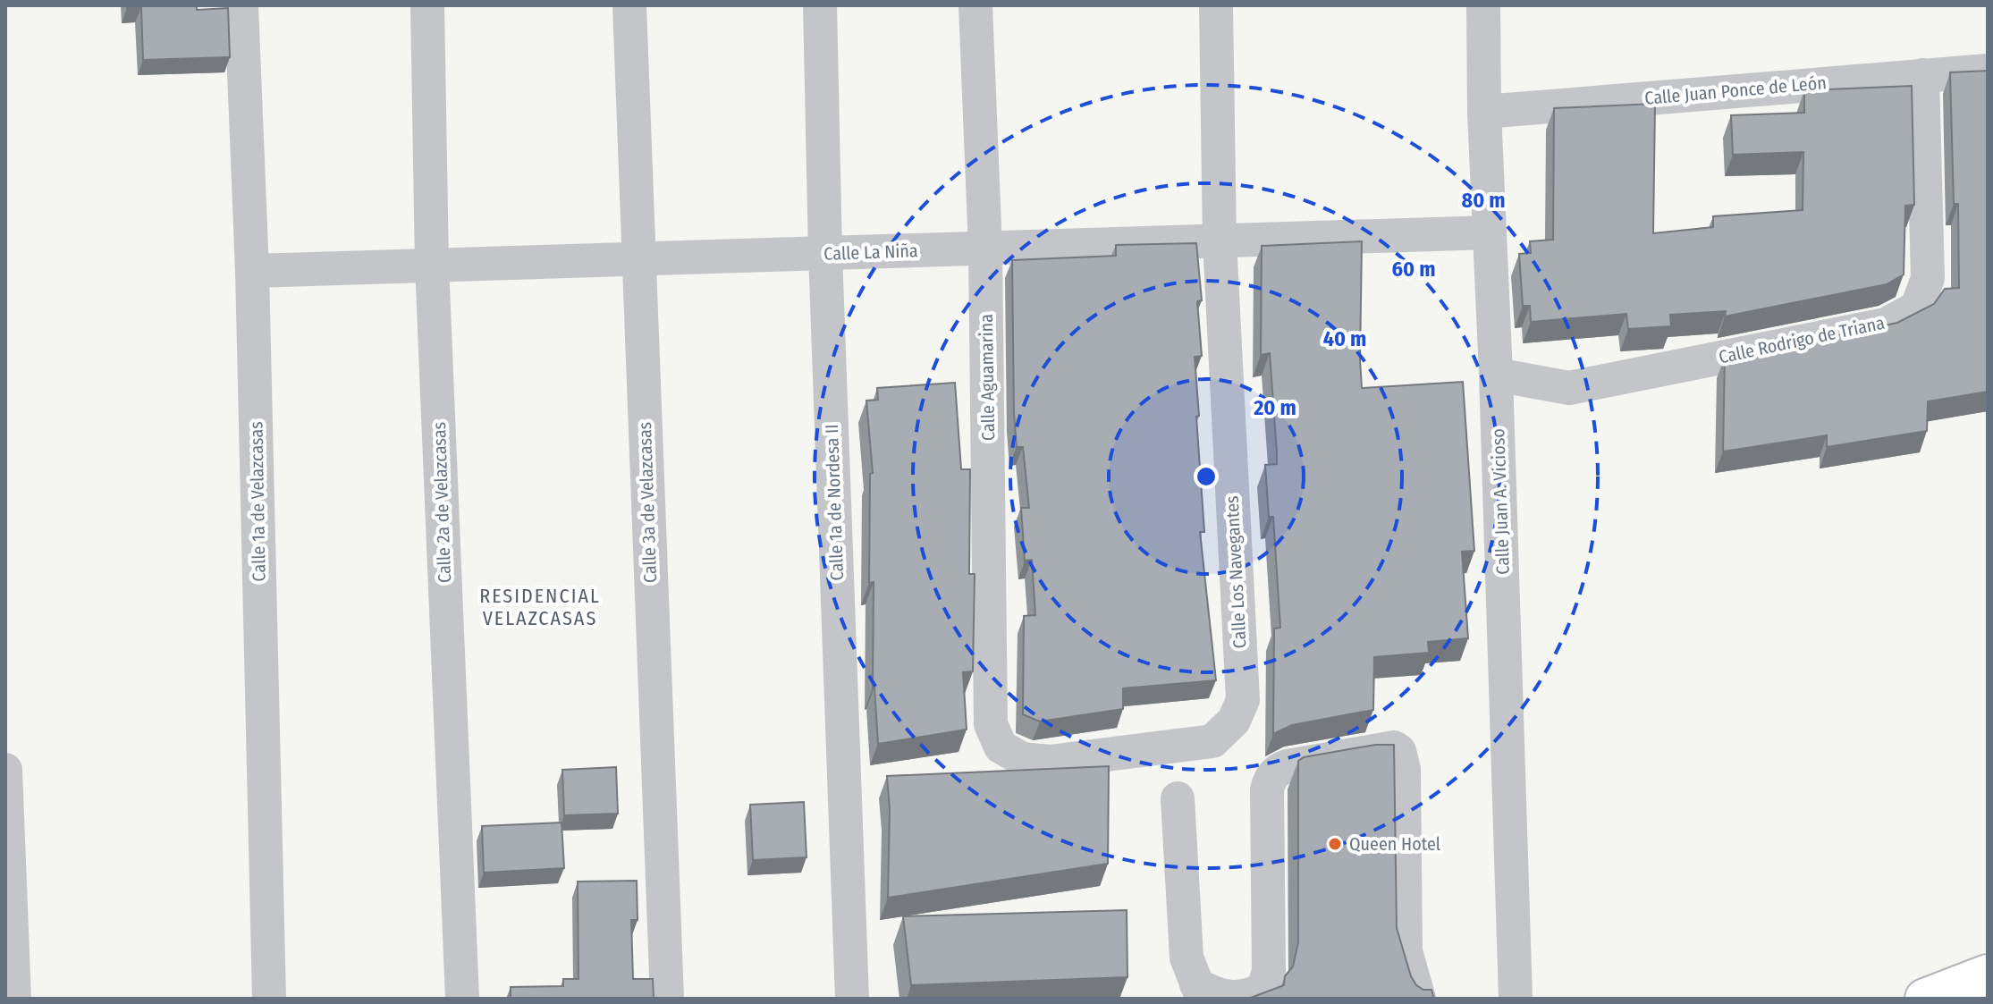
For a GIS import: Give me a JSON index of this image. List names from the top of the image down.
{
  "streets": {
    "street": [
      "Calle Juan Ponce de León",
      "Calle La Niña",
      "Calle Rodrigo de Triana",
      "Calle Aguamarina",
      "Calle 1a de Velazcasas",
      "Calle Juan A. Vicioso",
      "Calle 2a de Velazcasas",
      "Calle 3a de Velazcasas",
      "Calle 1a de Nordesa II",
      "Calle Los Navegantes"
    ]
  },
  "crossings": [
    ["Calle Juan Ponce de León", "Calle Rodrigo de Triana"],
    ["Calle Juan Ponce de León", "Calle Juan A. Vicioso"],
    ["Calle La Niña", "Calle Aguamarina"],
    ["Calle La Niña", "Calle 1a de Velazcasas"],
    ["Calle La Niña", "Calle Juan A. Vicioso"],
    ["Calle La Niña", "Calle 2a de Velazcasas"],
    ["Calle La Niña", "Calle 3a de Velazcasas"],
    ["Calle La Niña", "Calle 1a de Nordesa II"],
    ["Calle La Niña", "Calle Los Navegantes"],
    ["Calle Rodrigo de Triana", "Calle Juan A. Vicioso"],
    ["Calle Aguamarina", "Calle Los Navegantes"]
  ],
  "districts": ["RESIDENCIAL VELAZCASAS"],
  "places": ["Queen Hotel"],
  "rings": [
    "80 m",
    "60 m",
    "40 m",
    "20 m"
  ]
}
